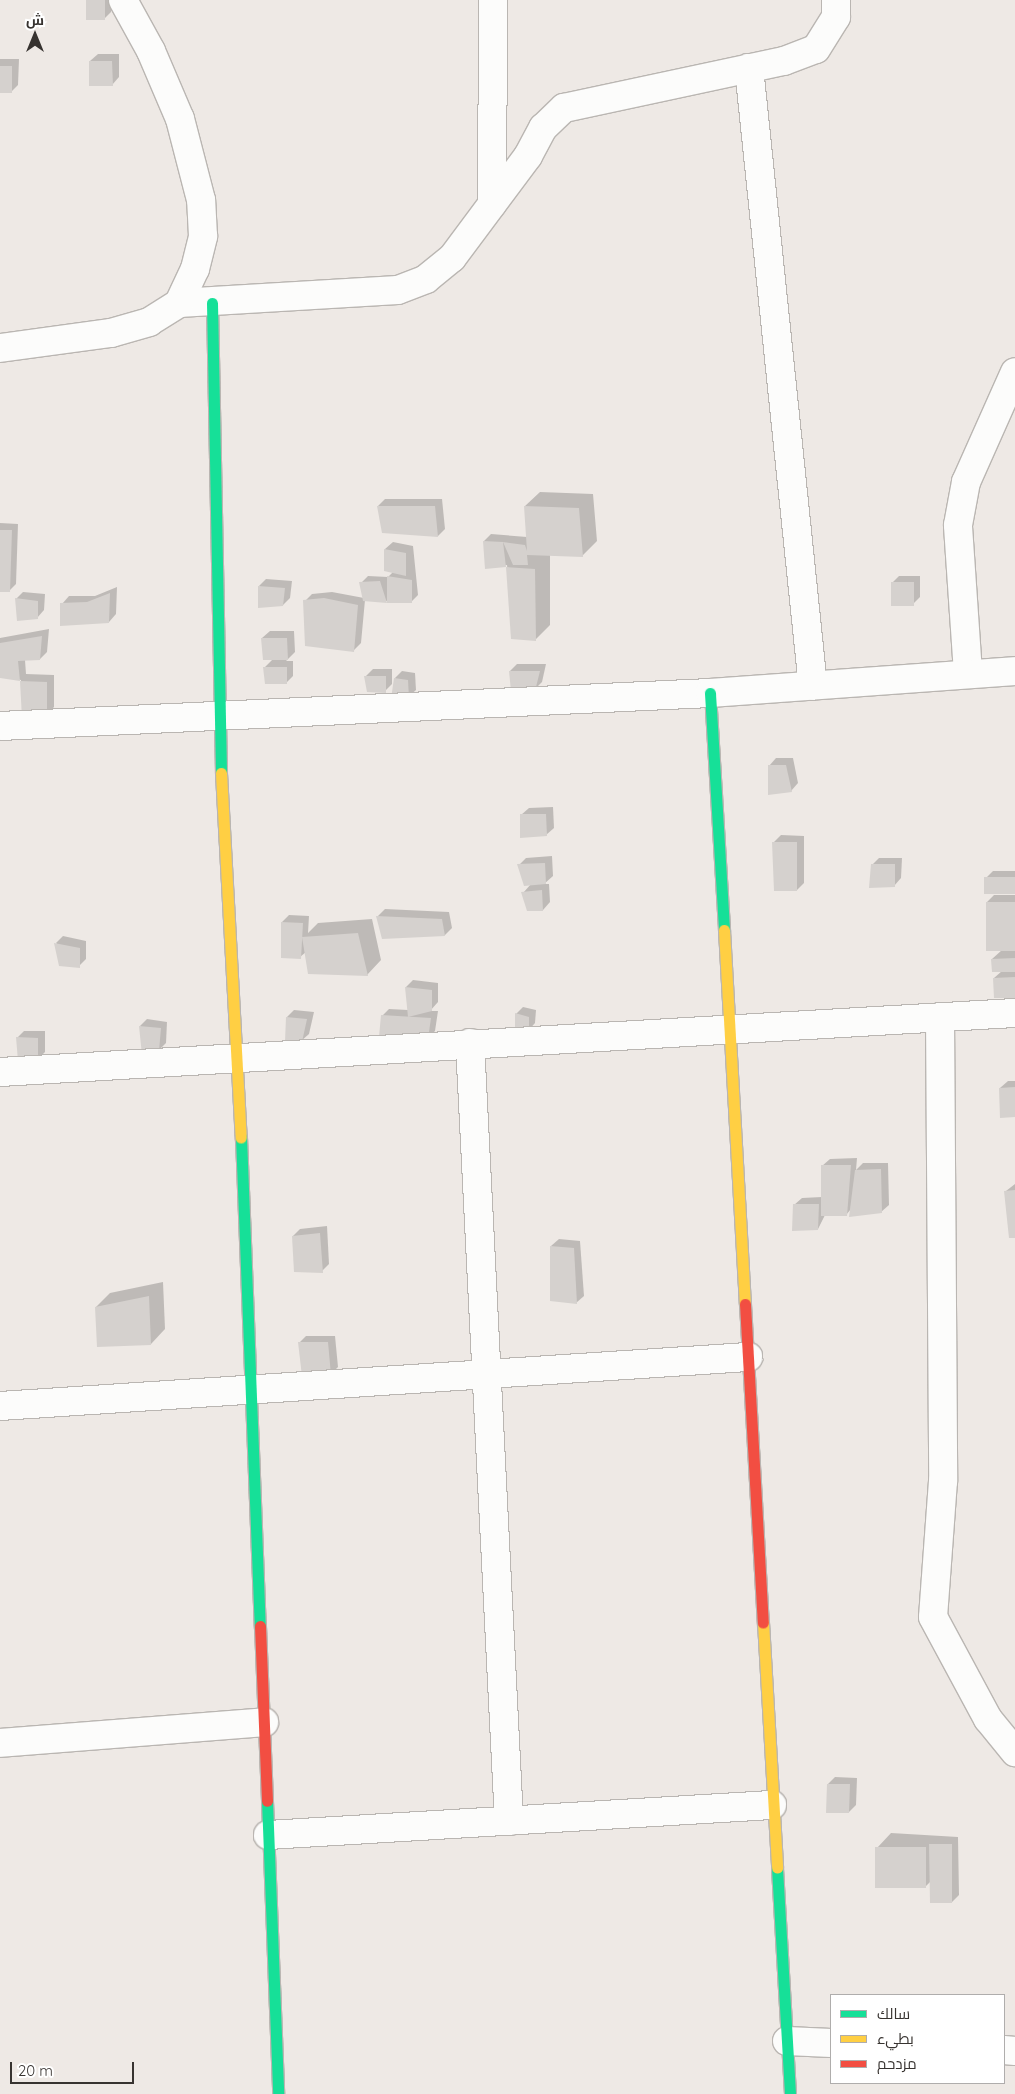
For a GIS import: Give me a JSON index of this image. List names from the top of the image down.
{
  "legend": ["سالك", "بطيء", "مزدحم"],
  "scale_bar": "20 m",
  "north": "top"
}
